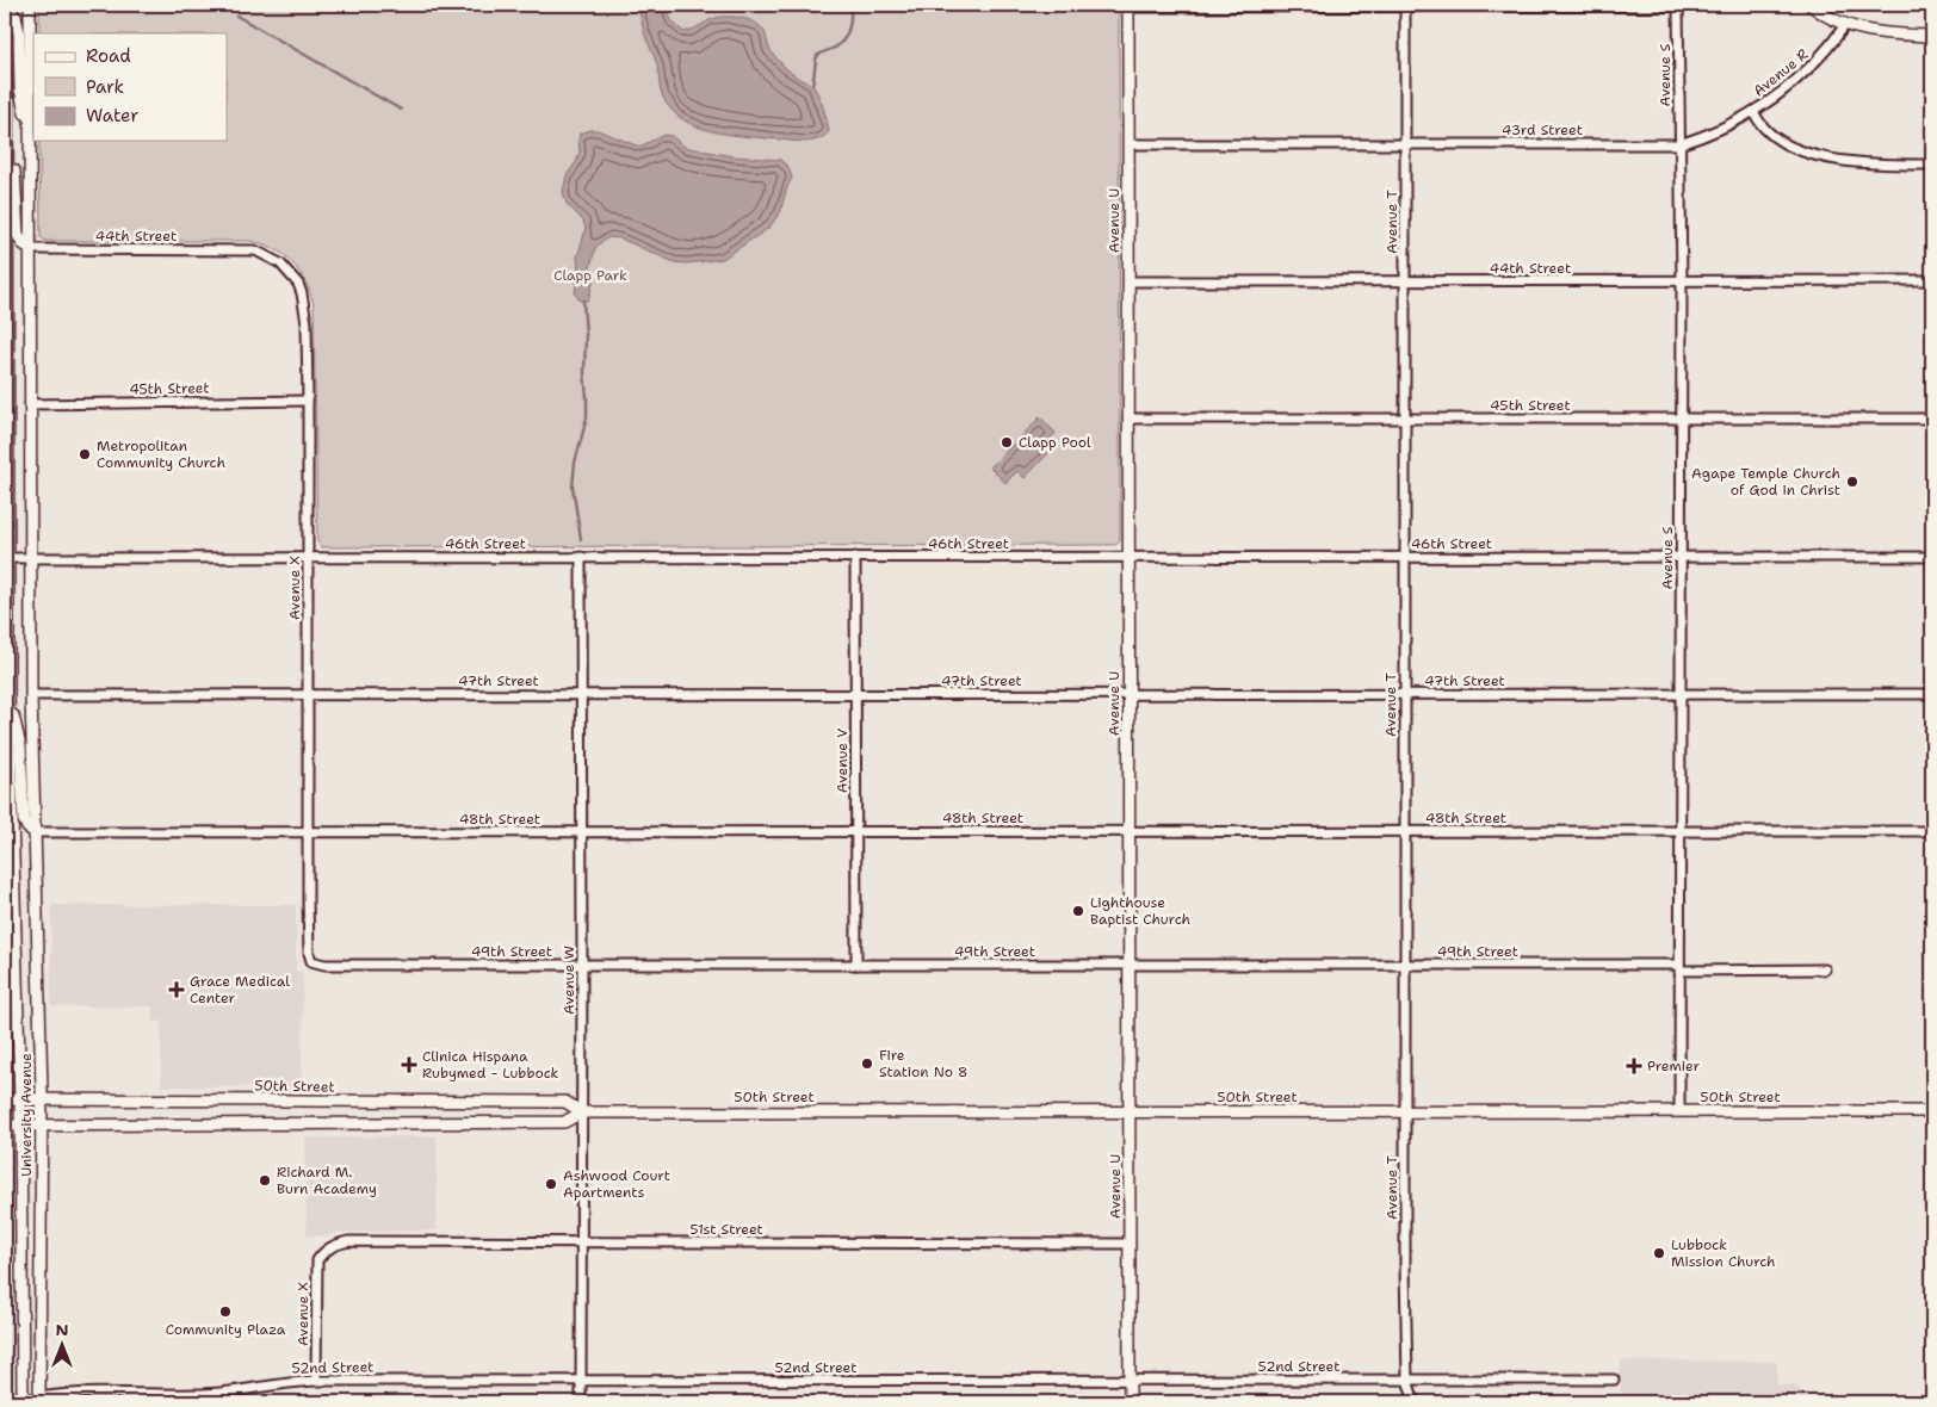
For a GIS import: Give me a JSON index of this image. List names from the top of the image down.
{
  "streets": {
    "main road": ["Avenue U", "50th Street", "University Avenue"],
    "street": [
      "Avenue R",
      "Avenue S",
      "43rd Street",
      "Avenue T",
      "44th Street",
      "45th Street",
      "46th Street",
      "Avenue X",
      "47th Street",
      "Avenue V",
      "48th Street",
      "49th Street",
      "Avenue W",
      "51st Street",
      "52nd Street"
    ]
  },
  "crossings": [
    ["Avenue R", "43rd Street"],
    ["Avenue S", "43rd Street"],
    ["Avenue S", "44th Street"],
    ["Avenue S", "45th Street"],
    ["Avenue S", "46th Street"],
    ["Avenue S", "47th Street"],
    ["Avenue S", "48th Street"],
    ["Avenue S", "49th Street"],
    ["Avenue S", "50th Street"],
    ["43rd Street", "Avenue U"],
    ["43rd Street", "Avenue T"],
    ["Avenue U", "44th Street"],
    ["Avenue U", "45th Street"],
    ["Avenue U", "46th Street"],
    ["Avenue U", "47th Street"],
    ["Avenue U", "48th Street"],
    ["Avenue U", "49th Street"],
    ["Avenue U", "50th Street"],
    ["Avenue U", "51st Street"],
    ["Avenue U", "52nd Street"],
    ["Avenue T", "44th Street"],
    ["Avenue T", "45th Street"],
    ["Avenue T", "46th Street"],
    ["Avenue T", "47th Street"],
    ["Avenue T", "48th Street"],
    ["Avenue T", "49th Street"],
    ["Avenue T", "50th Street"],
    ["Avenue T", "52nd Street"],
    ["44th Street", "Avenue X"],
    ["44th Street", "University Avenue"],
    ["45th Street", "Avenue X"],
    ["45th Street", "University Avenue"],
    ["46th Street", "Avenue X"],
    ["46th Street", "Avenue V"],
    ["46th Street", "Avenue W"],
    ["46th Street", "University Avenue"],
    ["Avenue X", "47th Street"],
    ["Avenue X", "48th Street"],
    ["Avenue X", "49th Street"],
    ["Avenue X", "51st Street"],
    ["Avenue X", "52nd Street"],
    ["47th Street", "Avenue V"],
    ["47th Street", "Avenue W"],
    ["47th Street", "University Avenue"],
    ["Avenue V", "48th Street"],
    ["Avenue V", "49th Street"],
    ["48th Street", "Avenue W"],
    ["48th Street", "University Avenue"],
    ["49th Street", "Avenue W"],
    ["Avenue W", "50th Street"],
    ["Avenue W", "51st Street"],
    ["Avenue W", "52nd Street"],
    ["50th Street", "University Avenue"],
    ["University Avenue", "52nd Street"]
  ],
  "parks": ["Clapp Park"],
  "places": {
    "other": [
      "Clapp Pool",
      "Metropolitan Community Church",
      "Agape Temple Church of God in Christ",
      "Lighthouse Baptist Church",
      "Fire Station No 8",
      "Richard M. Burn Academy",
      "Ashwood Court Apartments",
      "Lubbock Mission Church",
      "Community Plaza"
    ],
    "health": ["Grace Medical Center", "Clinica Hispana Rubymed - Lubbock", "Premier"]
  },
  "legend": ["Road", "Park", "Water"],
  "north": "top"
}
